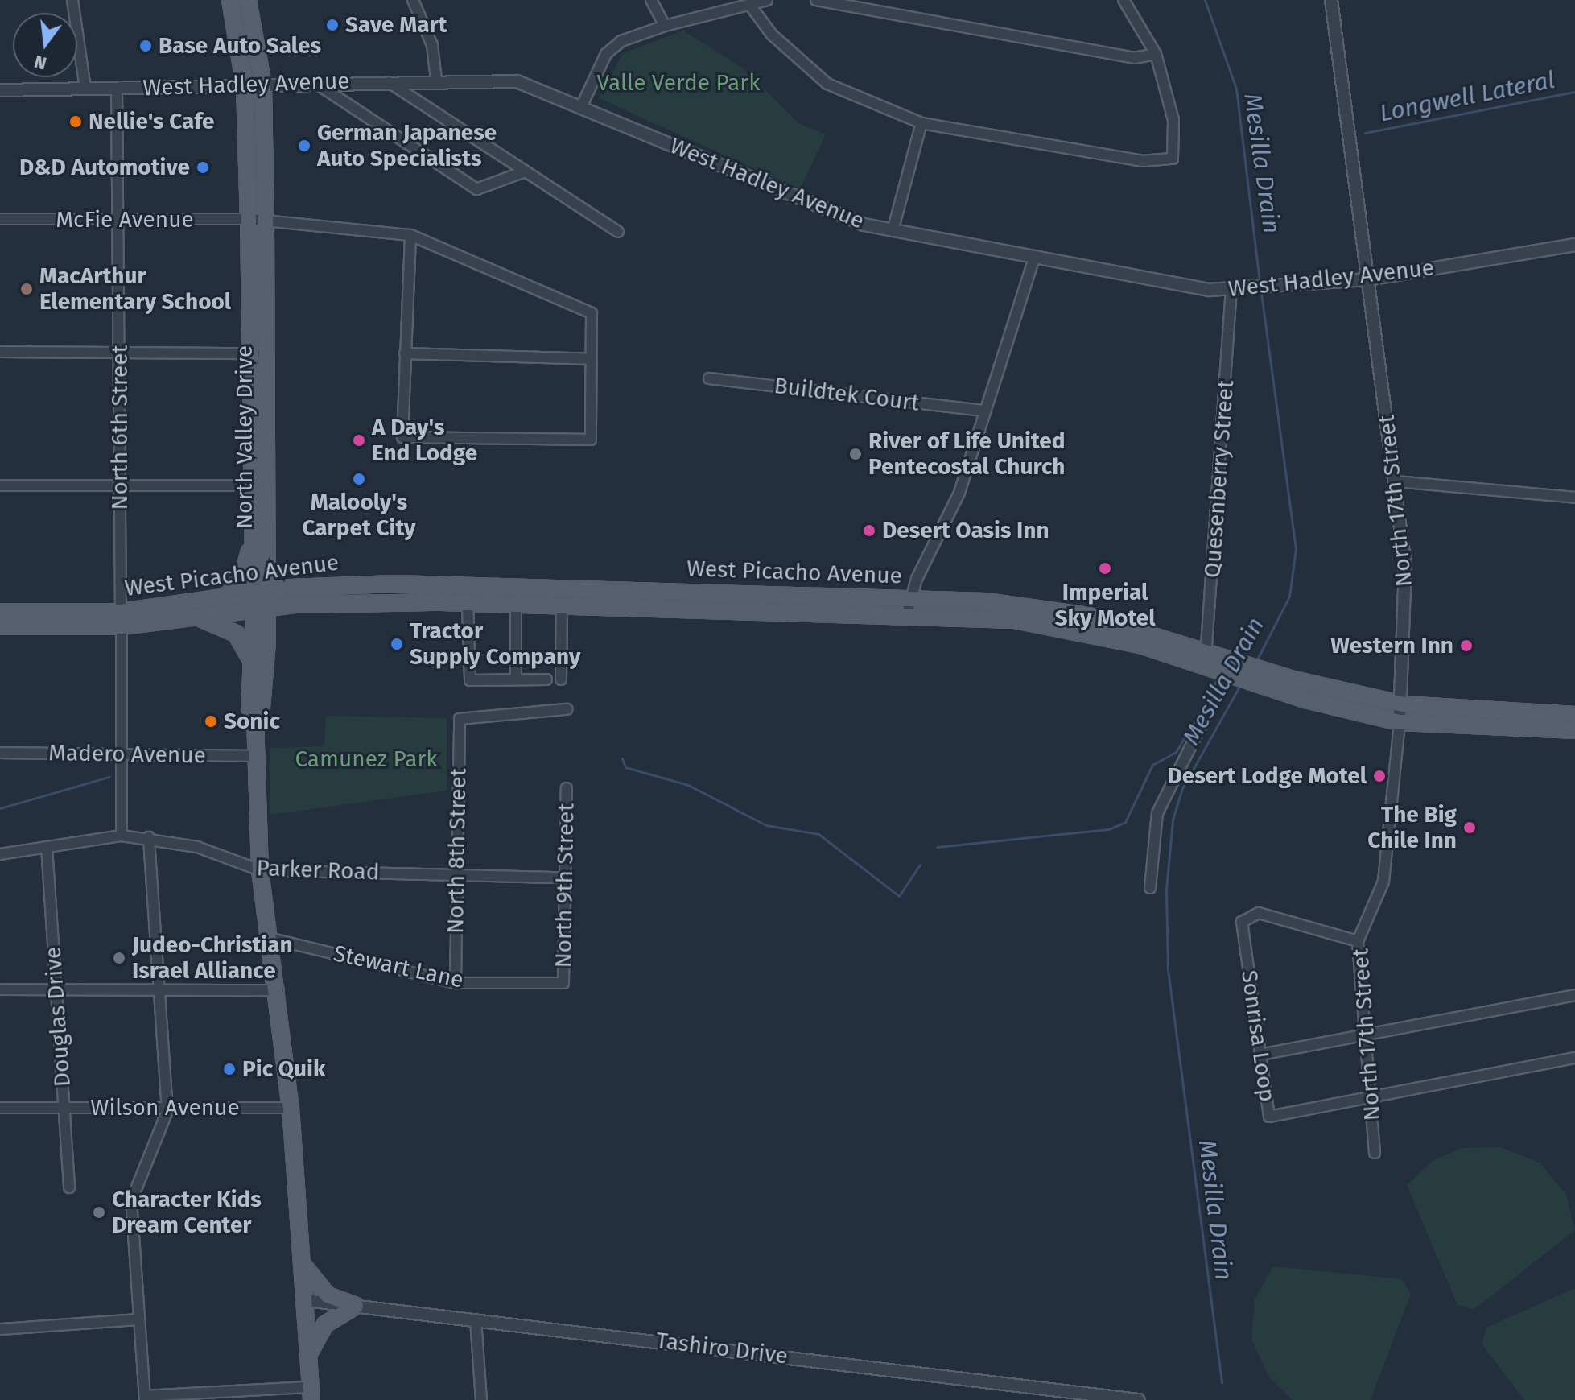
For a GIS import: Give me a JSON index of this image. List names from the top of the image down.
{
  "streets": {
    "main road": ["North Valley Drive", "West Picacho Avenue"],
    "street": [
      "West Hadley Avenue",
      "McFie Avenue",
      "Buildtek Court",
      "North 6th Street",
      "Quesenberry Street",
      "North 17th Street",
      "Madero Avenue",
      "North 8th Street",
      "Parker Road",
      "North 9th Street",
      "Stewart Lane",
      "Douglas Drive",
      "Sonrisa Loop",
      "Wilson Avenue",
      "Tashiro Drive"
    ]
  },
  "crossings": [
    ["West Hadley Avenue", "North 6th Street"],
    ["West Hadley Avenue", "North Valley Drive"],
    ["West Hadley Avenue", "Quesenberry Street"],
    ["West Hadley Avenue", "North 17th Street"],
    ["McFie Avenue", "North 6th Street"],
    ["McFie Avenue", "North Valley Drive"],
    ["North 6th Street", "West Picacho Avenue"],
    ["North 6th Street", "Madero Avenue"],
    ["North 6th Street", "Parker Road"],
    ["North Valley Drive", "West Picacho Avenue"],
    ["North Valley Drive", "Madero Avenue"],
    ["North Valley Drive", "Parker Road"],
    ["North Valley Drive", "Stewart Lane"],
    ["North Valley Drive", "Wilson Avenue"],
    ["North Valley Drive", "Tashiro Drive"],
    ["Quesenberry Street", "West Picacho Avenue"],
    ["North 17th Street", "West Picacho Avenue"],
    ["North 17th Street", "Sonrisa Loop"],
    ["North 8th Street", "Parker Road"],
    ["North 8th Street", "Stewart Lane"],
    ["Parker Road", "North 9th Street"],
    ["Parker Road", "Douglas Drive"],
    ["North 9th Street", "Stewart Lane"],
    ["Douglas Drive", "Wilson Avenue"]
  ],
  "water": ["Longwell Lateral", "Mesilla Drain"],
  "parks": ["Valle Verde Park", "Camunez Park"],
  "places": [
    "Save Mart",
    "Base Auto Sales",
    "Nellie's Cafe",
    "German Japanese Auto Specialists",
    "D&D Automotive",
    "MacArthur Elementary School",
    "A Day's End Lodge",
    "River of Life United Pentecostal Church",
    "Malooly's Carpet City",
    "Desert Oasis Inn",
    "Imperial Sky Motel",
    "Tractor Supply Company",
    "Western Inn",
    "Sonic",
    "Desert Lodge Motel",
    "The Big Chile Inn",
    "Judeo-Christian Israel Alliance",
    "Pic Quik",
    "Character Kids Dream Center"
  ],
  "north": "bottom"
}
